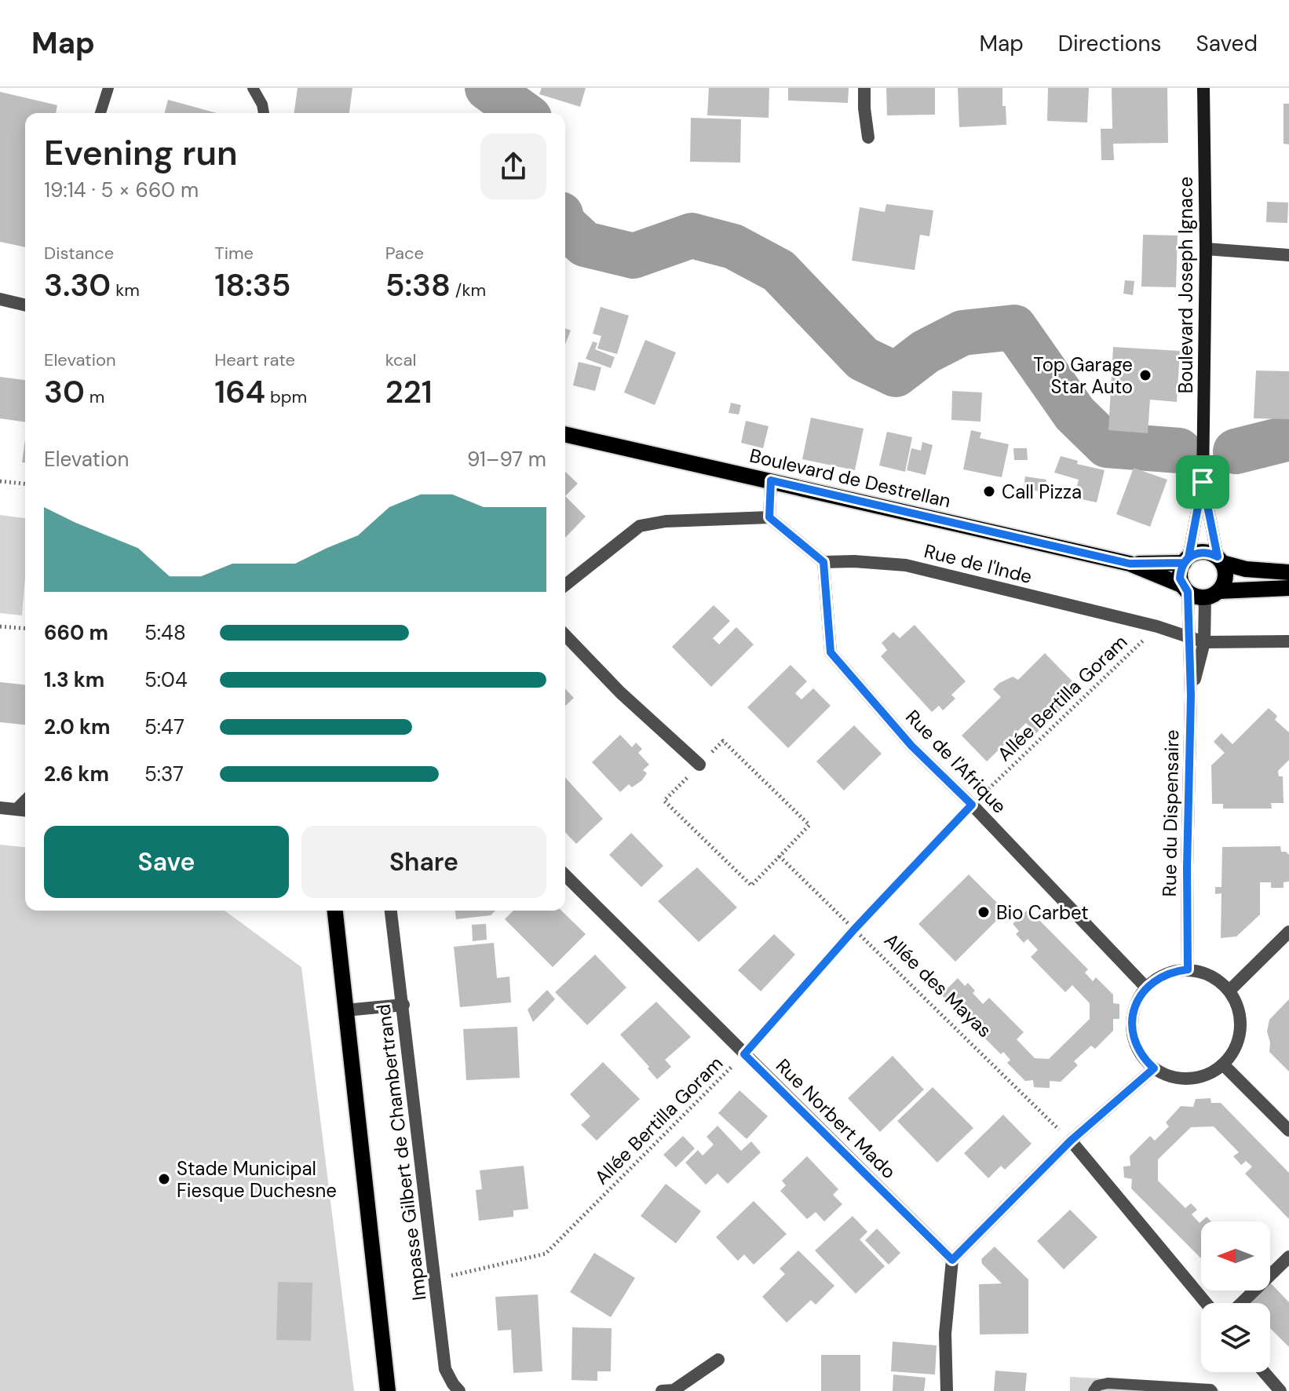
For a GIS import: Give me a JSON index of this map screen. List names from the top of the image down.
{
  "streets": {
    "main road": ["Boulevard Joseph Ignace", "Boulevard de Destrellan"],
    "street": [
      "Rue de l'Inde",
      "Rue de l'Afrique",
      "Rue du Dispensaire",
      "Rue Norbert Mado",
      "Impasse Gilbert de Chambertrand"
    ],
    "path": ["Allée Bertilla Goram", "Allée des Mayas"]
  },
  "crossings": [
    ["Boulevard Joseph Ignace", "Boulevard de Destrellan"],
    ["Boulevard Joseph Ignace", "Rue du Dispensaire"],
    ["Boulevard de Destrellan", "Rue du Dispensaire"],
    ["Rue de l'Inde", "Allée Bertilla Goram"],
    ["Rue de l'Inde", "Rue de l'Afrique"],
    ["Rue de l'Inde", "Rue du Dispensaire"],
    ["Allée Bertilla Goram", "Rue de l'Afrique"],
    ["Allée Bertilla Goram", "Allée des Mayas"],
    ["Allée Bertilla Goram", "Rue Norbert Mado"],
    ["Allée Bertilla Goram", "Impasse Gilbert de Chambertrand"],
    ["Rue de l'Afrique", "Rue du Dispensaire"]
  ],
  "places": [
    "Top Garage Star Auto",
    "Call Pizza",
    "Bio Carbet",
    "Stade Municipal Fiesque Duchesne"
  ],
  "north": "left",
  "page": {
    "header": "Map",
    "nav": ["Map", "Directions", "Saved"],
    "heading": ["Evening run", "19:14 · 5 × 660 m"],
    "stats": [
      ["Distance", "3.30 km"],
      ["Time", "18:35"],
      ["Pace", "5:38 /km"],
      ["Elevation", "30 m"],
      ["Heart rate", "164 bpm"],
      ["kcal", "221"]
    ],
    "chart": ["Elevation", "91–97 m"],
    "list": [
      {
        "name": "660 m",
        "note": "5:48"
      },
      {
        "name": "1.3 km",
        "note": "5:04"
      },
      {
        "name": "2.0 km",
        "note": "5:47"
      },
      {
        "name": "2.6 km",
        "note": "5:37"
      }
    ],
    "buttons": ["Save", "Share"]
  }
}
